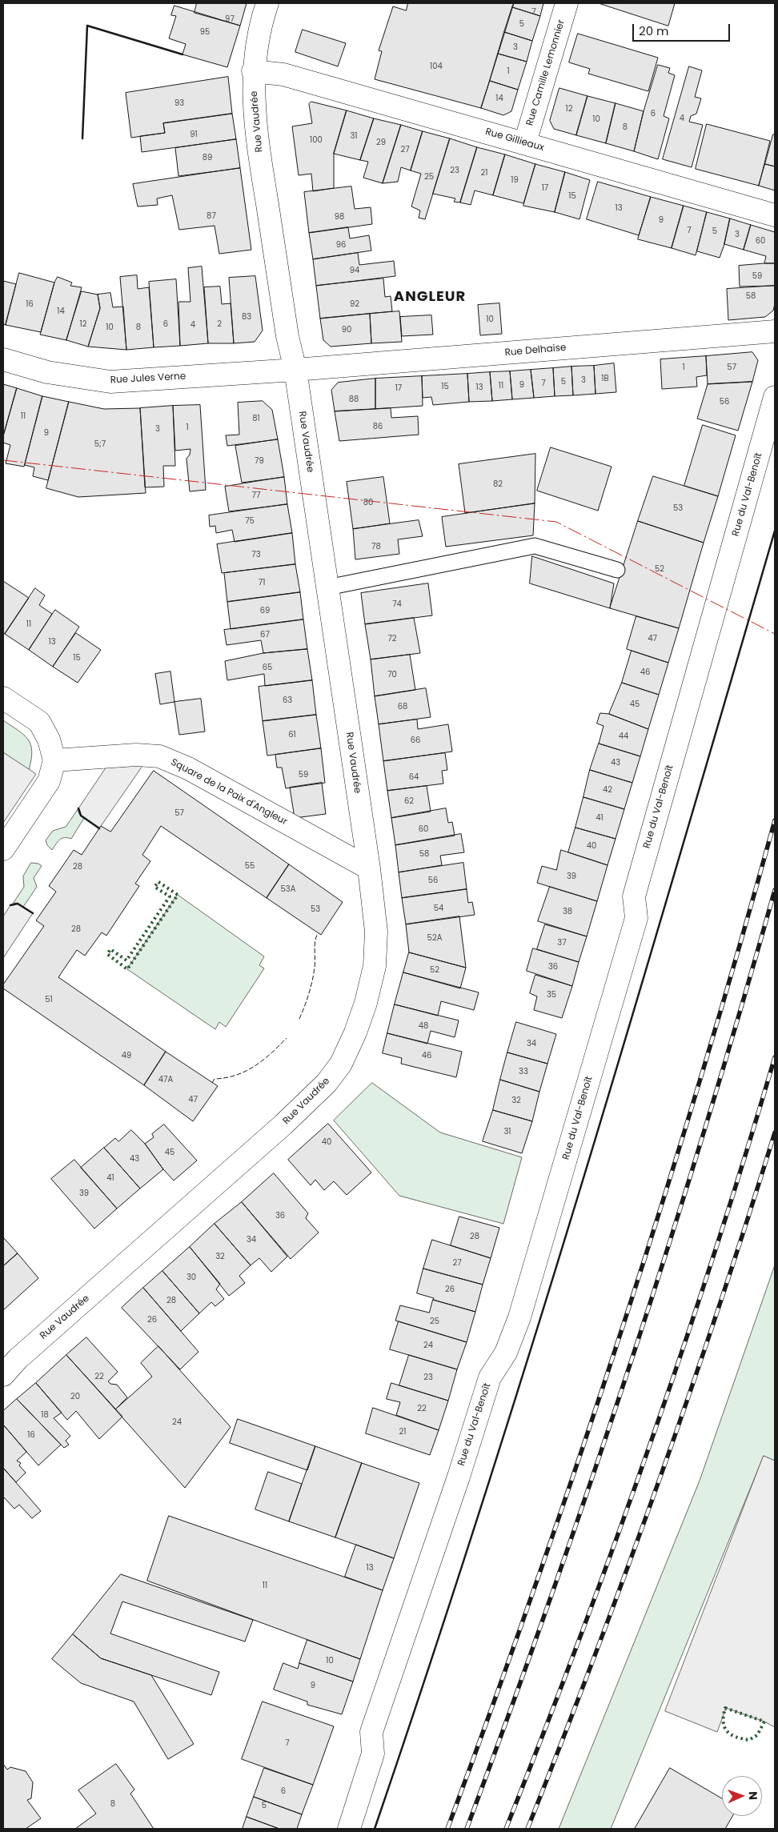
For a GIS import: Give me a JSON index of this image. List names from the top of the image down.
{
  "streets": {
    "street": [
      "Rue Camille Lemonnier",
      "Rue Vaudrée",
      "Rue Gillieaux",
      "Rue Delhaise",
      "Rue Jules Verne",
      "Rue du Val-Benoît",
      "Square de la Paix d'Angleur"
    ]
  },
  "crossings": [
    ["Rue Camille Lemonnier", "Rue Gillieaux"],
    ["Rue Vaudrée", "Rue Gillieaux"],
    ["Rue Vaudrée", "Rue Delhaise"],
    ["Rue Vaudrée", "Rue Jules Verne"],
    ["Rue Vaudrée", "Square de la Paix d'Angleur"],
    ["Rue Delhaise", "Rue Jules Verne"]
  ],
  "districts": ["ANGLEUR"],
  "house_numbers": [
    "7",
    "97",
    "5",
    "95",
    "3",
    "104",
    "1",
    "14",
    "93",
    "12",
    "6",
    "4",
    "10",
    "8",
    "91",
    "31",
    "100",
    "29",
    "27",
    "89",
    "23",
    "21",
    "25",
    "19",
    "17",
    "15",
    "13",
    "87",
    "98",
    "9",
    "7",
    "5",
    "3",
    "60",
    "96",
    "94",
    "59",
    "58",
    "16",
    "92",
    "14",
    "83",
    "10",
    "12",
    "6",
    "2",
    "4",
    "10",
    "8",
    "90",
    "1",
    "57",
    "1B",
    "3",
    "5",
    "7",
    "9",
    "11",
    "15",
    "13",
    "17",
    "88",
    "56",
    "11",
    "81",
    "86",
    "1",
    "3",
    "9",
    "5;7",
    "79",
    "82",
    "77",
    "80",
    "53",
    "75",
    "78",
    "73",
    "52",
    "71",
    "74",
    "69",
    "11",
    "67",
    "72",
    "47",
    "13",
    "15",
    "65",
    "46",
    "70",
    "63",
    "45",
    "68",
    "61",
    "44",
    "66",
    "43",
    "59",
    "64",
    "42",
    "62",
    "57",
    "41",
    "60",
    "40",
    "58",
    "55",
    "28",
    "39",
    "56",
    "53A",
    "54",
    "53",
    "38",
    "28",
    "52A",
    "37",
    "36",
    "52",
    "35",
    "51",
    "48",
    "34",
    "49",
    "46",
    "33",
    "47A",
    "47",
    "32",
    "31",
    "40",
    "45",
    "43",
    "41",
    "39",
    "36",
    "28",
    "34",
    "32",
    "27",
    "30",
    "26",
    "28",
    "26",
    "25",
    "24",
    "22",
    "23",
    "20",
    "22",
    "18",
    "24",
    "21",
    "16",
    "13",
    "11",
    "10",
    "9",
    "7",
    "6",
    "8",
    "5"
  ],
  "scale_bar": "20 m",
  "north": "right"
}
